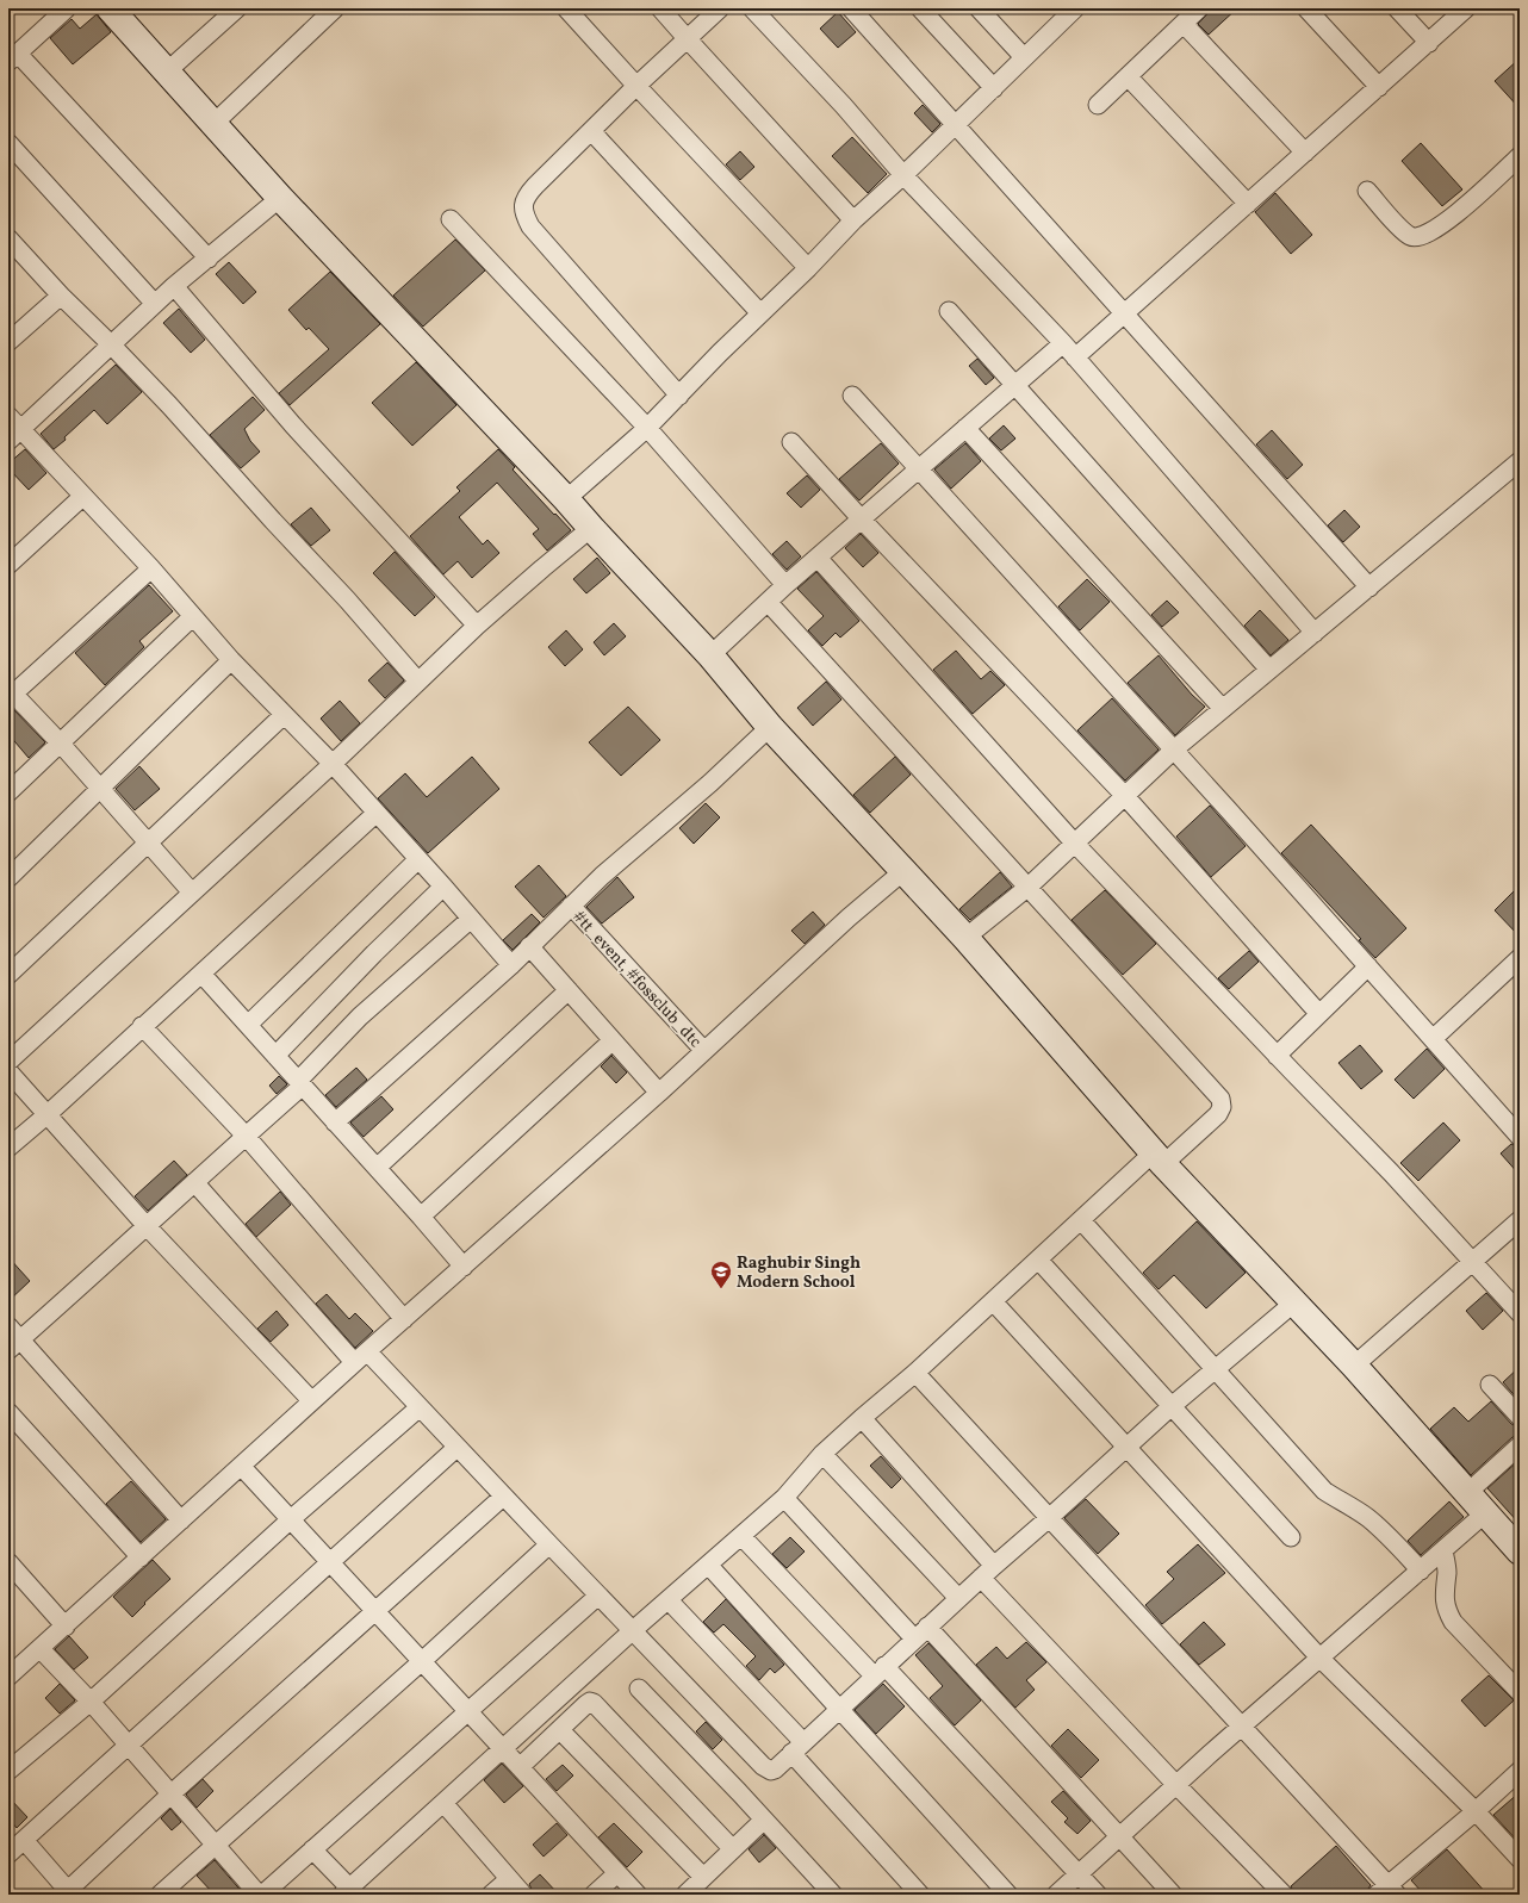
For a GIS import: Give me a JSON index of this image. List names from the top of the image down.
{
  "streets": {
    "street": ["#tt_event, #fossclub_dtc"]
  },
  "places": {
    "school or university": ["Raghubir Singh Modern School"]
  }
}
